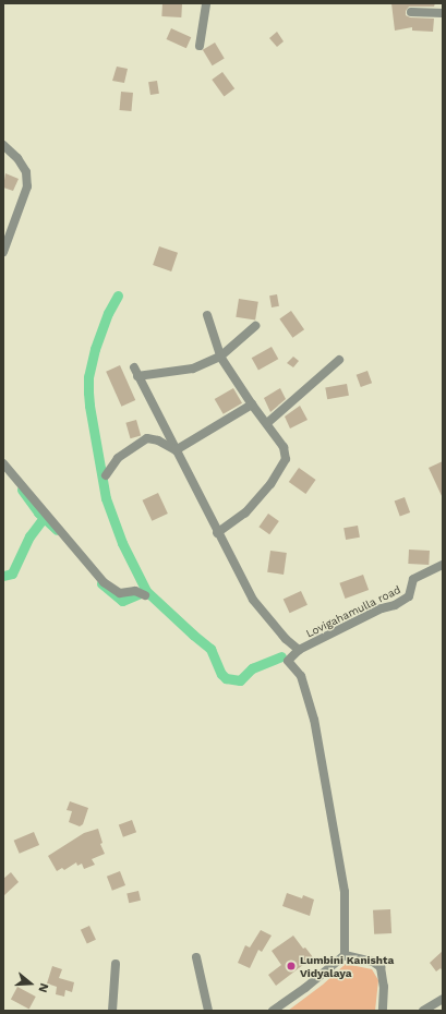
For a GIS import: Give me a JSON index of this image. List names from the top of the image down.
{
  "streets": {
    "street": ["Lovigahamulla road"]
  },
  "places": ["Lumbini Kanishta Vidyalaya"],
  "north": "right"
}
